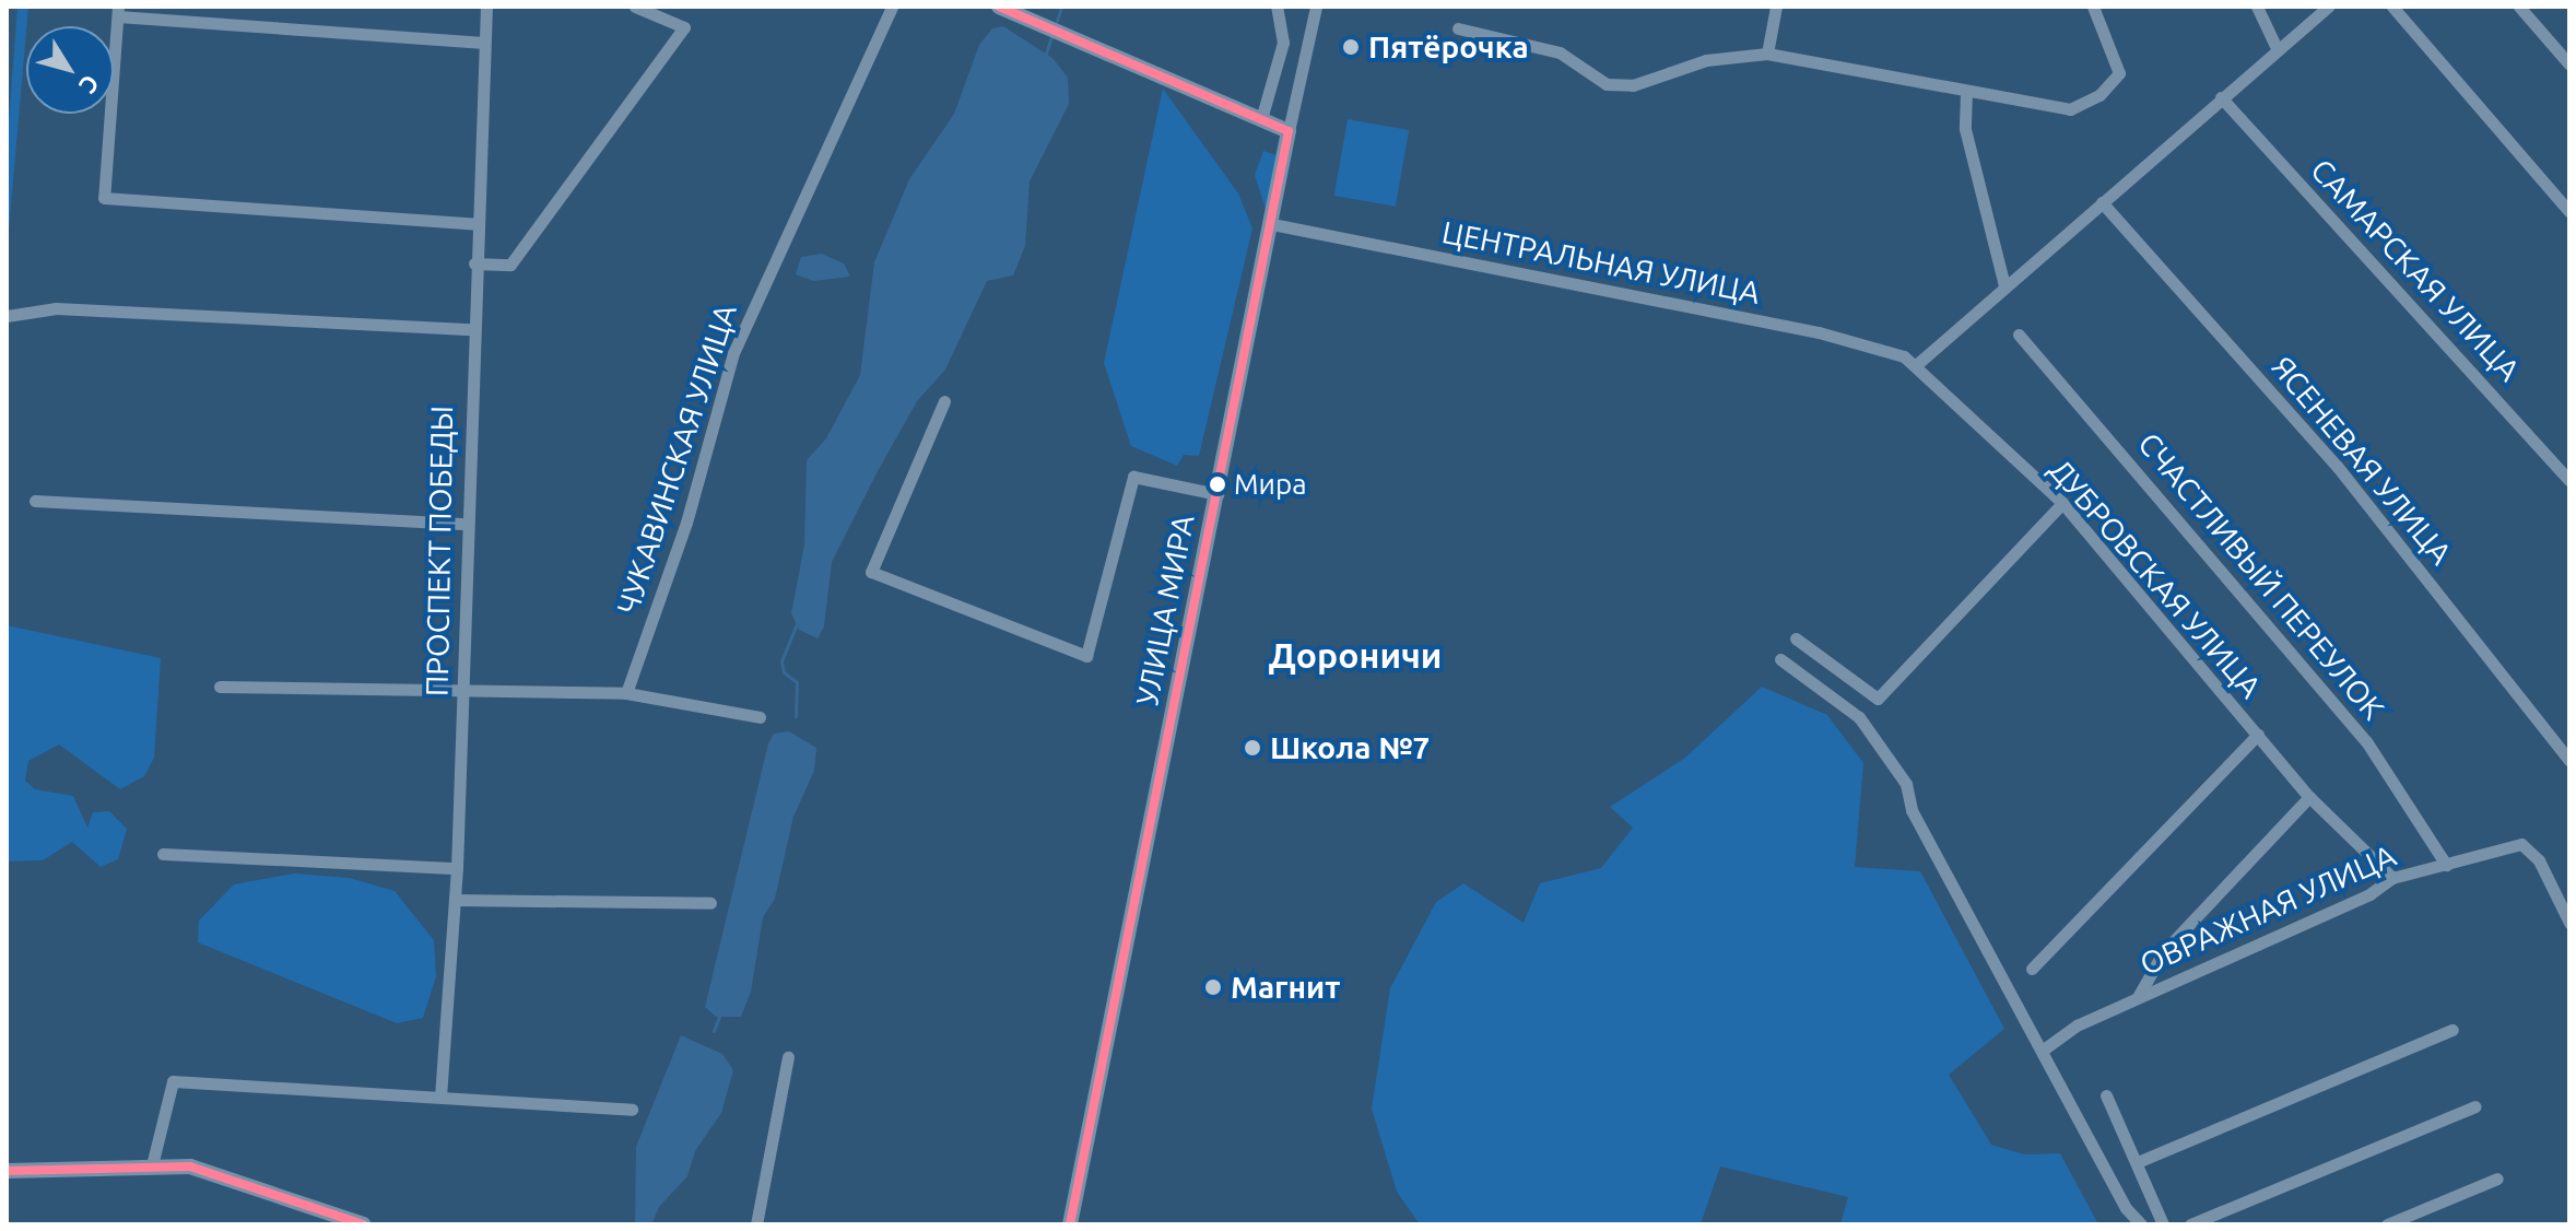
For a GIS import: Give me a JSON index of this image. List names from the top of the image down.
{
  "streets": {
    "street": [
      "ЦЕНТРАЛЬНАЯ УЛИЦА",
      "САМАРСКАЯ УЛИЦА",
      "ЧУКАВИНСКАЯ УЛИЦА",
      "ЯСЕНЕВАЯ УЛИЦА",
      "ПРОСПЕКТ ПОБЕДЫ",
      "СЧАСТЛИВЫЙ ПЕРЕУЛОК",
      "ДУБРОВСКАЯ УЛИЦА",
      "УЛИЦА МИРА",
      "ОВРАЖНАЯ УЛИЦА"
    ]
  },
  "crossings": [
    ["ЦЕНТРАЛЬНАЯ УЛИЦА", "ДУБРОВСКАЯ УЛИЦА"],
    ["ЦЕНТРАЛЬНАЯ УЛИЦА", "УЛИЦА МИРА"],
    ["СЧАСТЛИВЫЙ ПЕРЕУЛОК", "ОВРАЖНАЯ УЛИЦА"],
    ["ДУБРОВСКАЯ УЛИЦА", "ОВРАЖНАЯ УЛИЦА"]
  ],
  "districts": ["Дороничи"],
  "places": [
    "Пятёрочка",
    "Мира",
    "Школа №7",
    "Магнит"
  ],
  "north": "bottom right"
}
